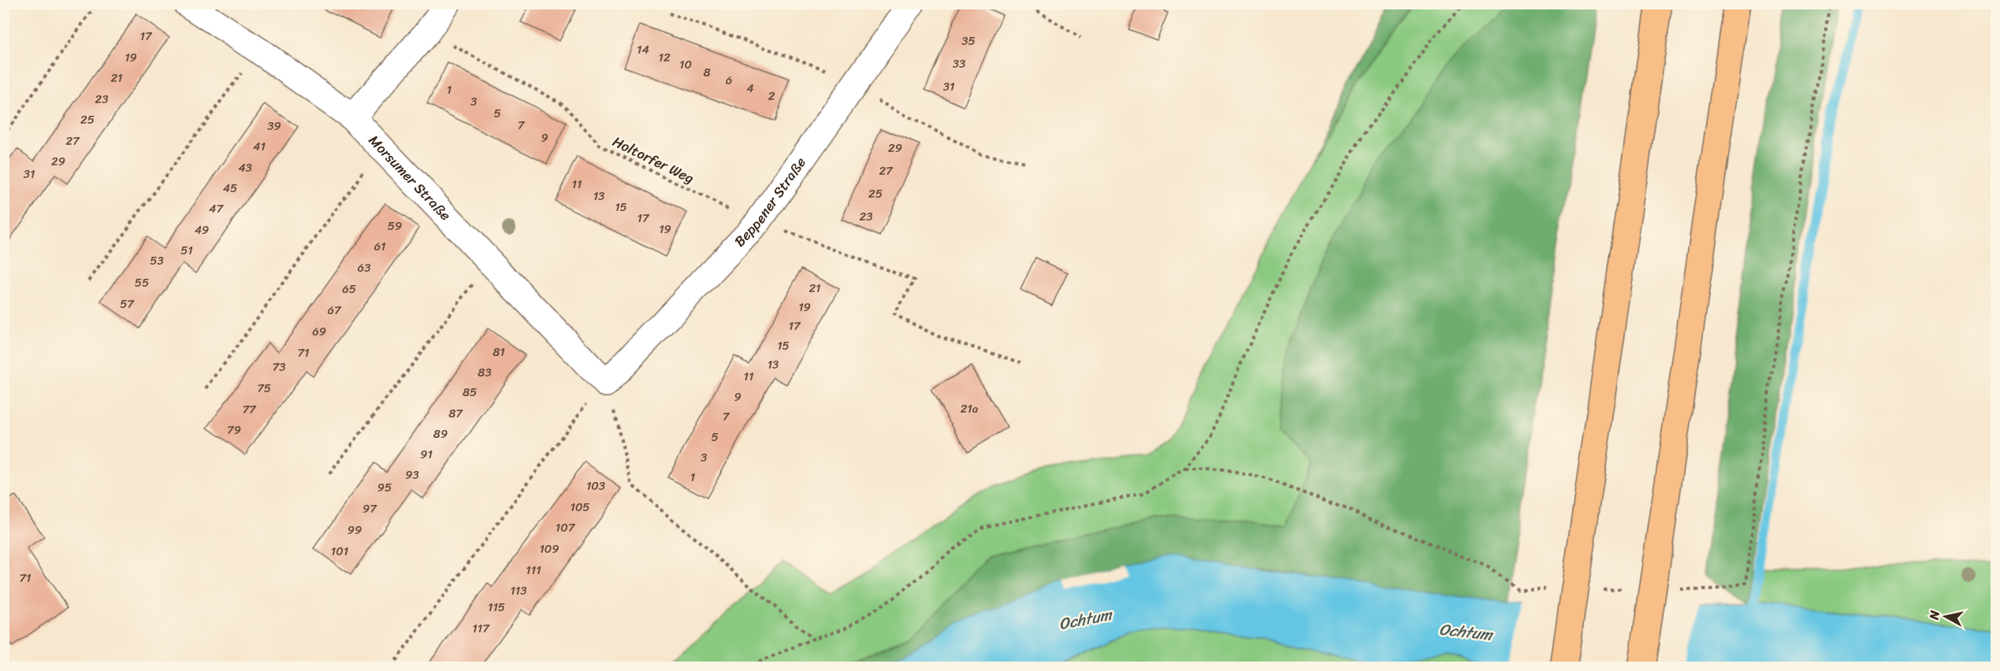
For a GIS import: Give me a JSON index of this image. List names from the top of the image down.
{
  "streets": {
    "street": ["Morsumer Straße", "Beppener Straße"],
    "path": ["Holtorfer Weg"]
  },
  "crossings": [
    ["Holtorfer Weg", "Beppener Straße"],
    ["Morsumer Straße", "Beppener Straße"]
  ],
  "water": ["Ochtum"],
  "house_numbers": [
    "17",
    "35",
    "14",
    "19",
    "12",
    "33",
    "10",
    "8",
    "21",
    "6",
    "31",
    "4",
    "1",
    "2",
    "23",
    "3",
    "5",
    "25",
    "7",
    "39",
    "9",
    "27",
    "41",
    "29",
    "29",
    "43",
    "27",
    "31",
    "11",
    "45",
    "25",
    "13",
    "15",
    "47",
    "23",
    "17",
    "59",
    "19",
    "49",
    "61",
    "51",
    "53",
    "63",
    "55",
    "21",
    "65",
    "57",
    "19",
    "67",
    "17",
    "69",
    "15",
    "81",
    "71",
    "13",
    "73",
    "83",
    "11",
    "75",
    "85",
    "9",
    "21a",
    "77",
    "87",
    "7",
    "79",
    "89",
    "5",
    "91",
    "3",
    "93",
    "1",
    "103",
    "95",
    "105",
    "97",
    "107",
    "99",
    "109",
    "101",
    "111",
    "71",
    "113",
    "115",
    "117"
  ],
  "north": "left"
}
